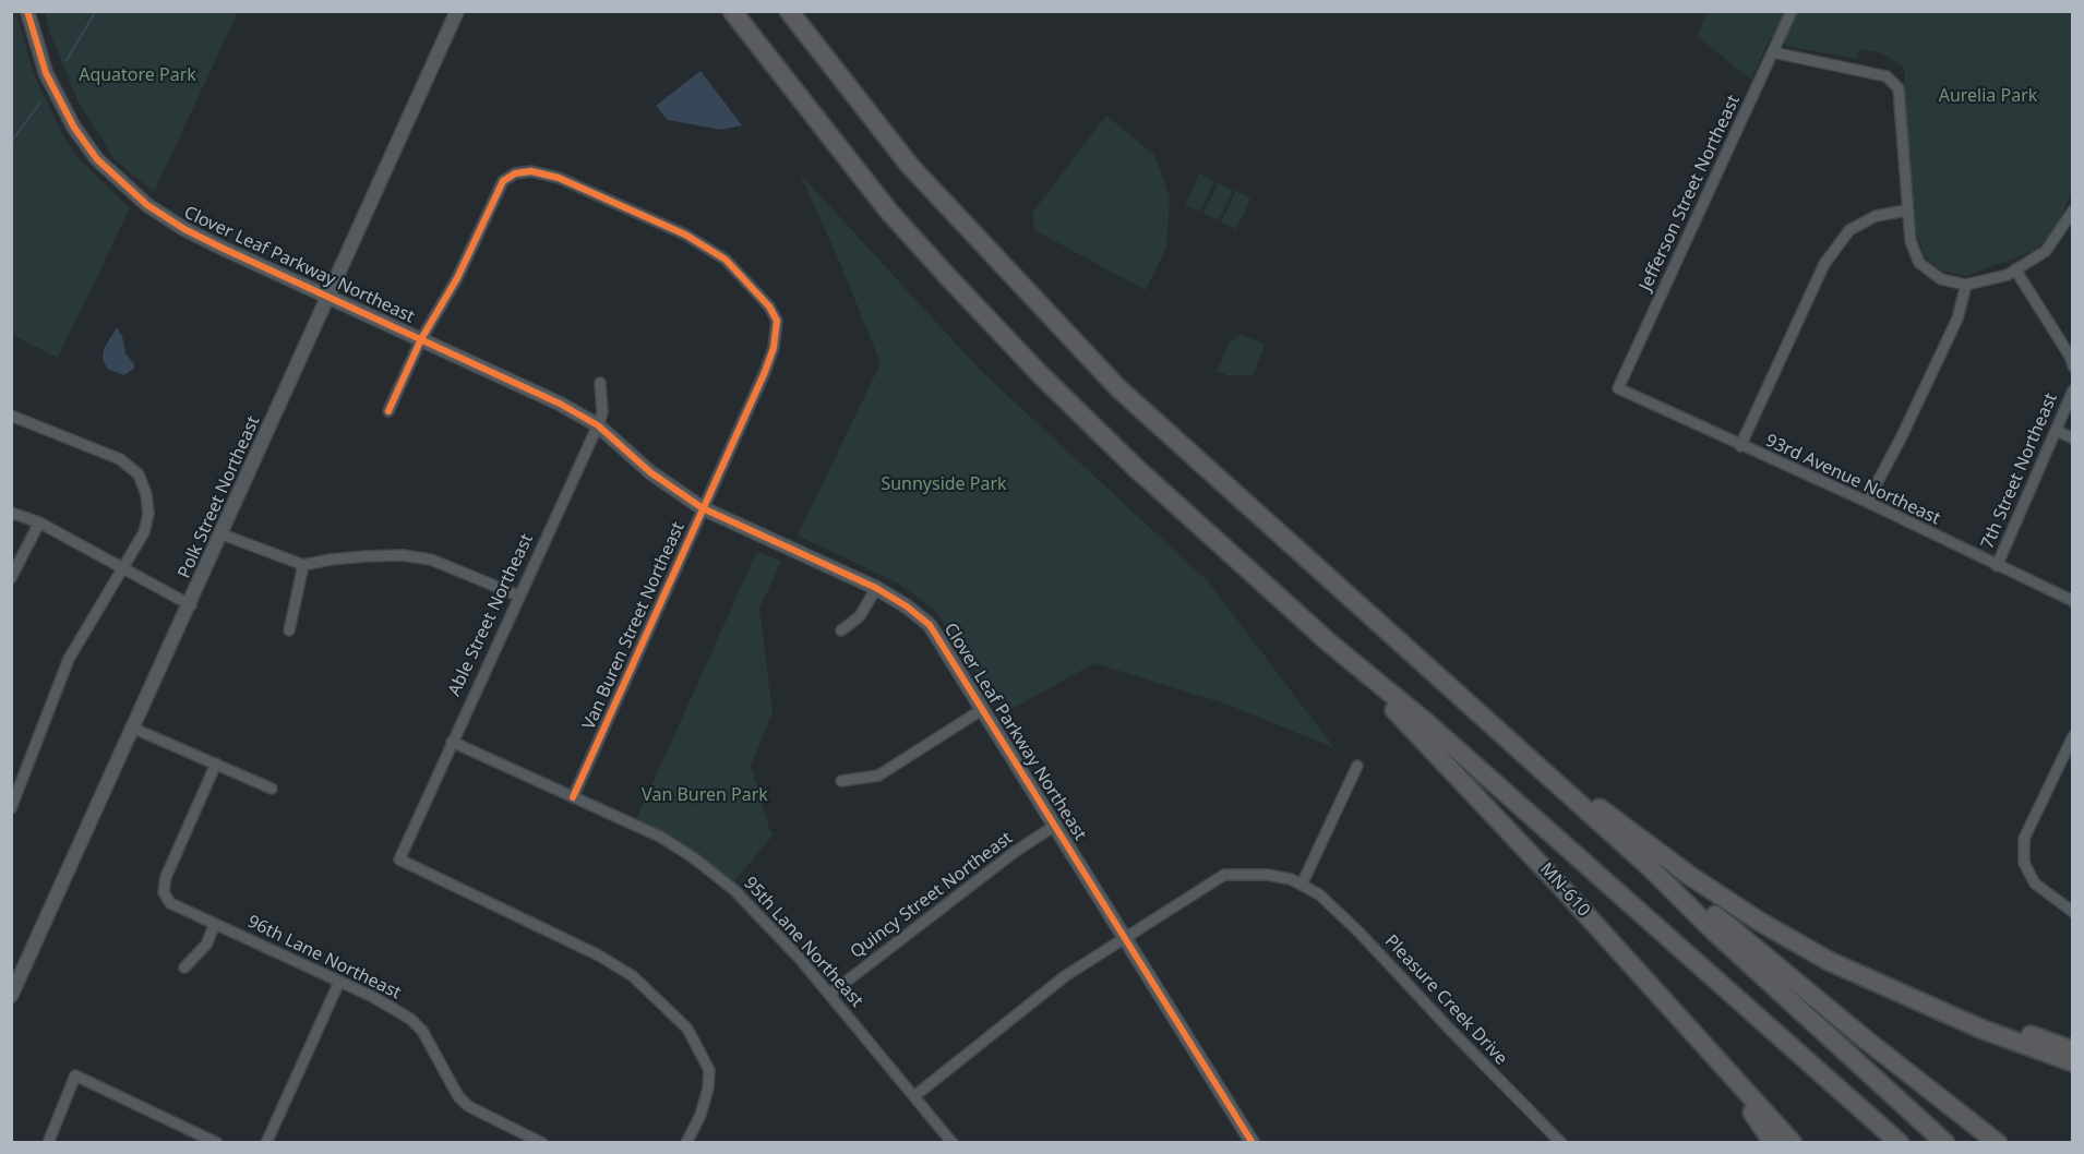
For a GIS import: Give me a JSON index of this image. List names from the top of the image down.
{
  "streets": {
    "highway": ["MN-610"],
    "street": [
      "Jefferson Street Northeast",
      "Clover Leaf Parkway Northeast",
      "7th Street Northeast",
      "93rd Avenue Northeast",
      "Polk Street Northeast",
      "Able Street Northeast",
      "Van Buren Street Northeast",
      "Quincy Street Northeast",
      "95th Lane Northeast",
      "96th Lane Northeast",
      "Pleasure Creek Drive"
    ]
  },
  "crossings": [
    ["Jefferson Street Northeast", "93rd Avenue Northeast"],
    ["Clover Leaf Parkway Northeast", "Polk Street Northeast"],
    ["Clover Leaf Parkway Northeast", "Able Street Northeast"],
    ["Clover Leaf Parkway Northeast", "Van Buren Street Northeast"],
    ["Clover Leaf Parkway Northeast", "Quincy Street Northeast"],
    ["Clover Leaf Parkway Northeast", "Pleasure Creek Drive"],
    ["7th Street Northeast", "93rd Avenue Northeast"],
    ["Able Street Northeast", "95th Lane Northeast"],
    ["Van Buren Street Northeast", "95th Lane Northeast"],
    ["Quincy Street Northeast", "95th Lane Northeast"],
    ["95th Lane Northeast", "Pleasure Creek Drive"]
  ],
  "parks": [
    "Aquatore Park",
    "Aurelia Park",
    "Sunnyside Park",
    "Van Buren Park"
  ]
}
